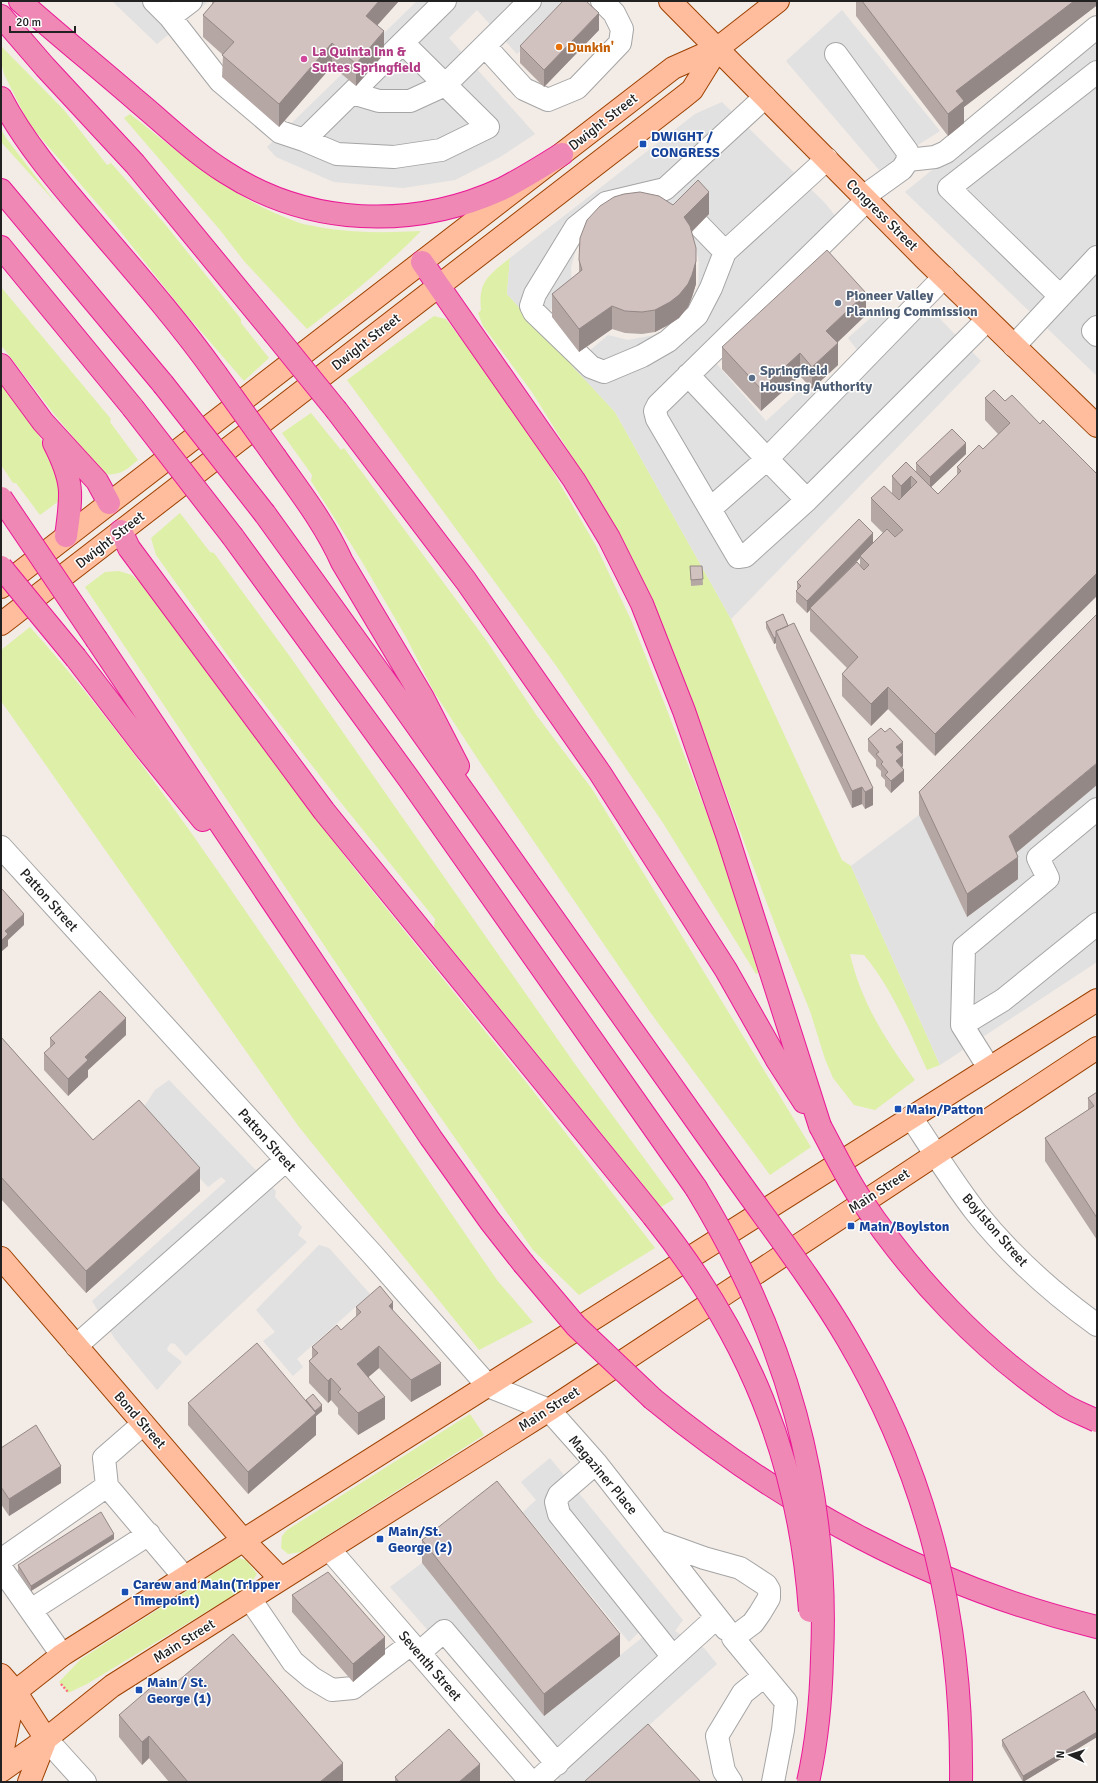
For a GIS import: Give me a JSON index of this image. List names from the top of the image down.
{
  "streets": {
    "main road": [
      "Dwight Street",
      "Congress Street",
      "Main Street",
      "Bond Street"
    ],
    "street": [
      "Patton Street",
      "Boylston Street",
      "Magaziner Place",
      "Seventh Street"
    ]
  },
  "crossings": [
    ["Dwight Street", "Congress Street"],
    ["Patton Street", "Main Street"],
    ["Patton Street", "Magaziner Place"],
    ["Main Street", "Boylston Street"],
    ["Main Street", "Bond Street"],
    ["Main Street", "Magaziner Place"],
    ["Main Street", "Seventh Street"]
  ],
  "places": {
    "other": [
      "Dunkin'",
      "La Quinta Inn & Suites Springfield",
      "Pioneer Valley Planning Commission",
      "Springfield Housing Authority"
    ],
    "transit": [
      "DWIGHT / CONGRESS",
      "Main/Patton",
      "Main/Boylston",
      "Main/St. George (2)",
      "Carew and Main(Tripper Timepoint)",
      "Main / St. George (1)"
    ]
  },
  "scale_bar": "20 m",
  "north": "left"
}
